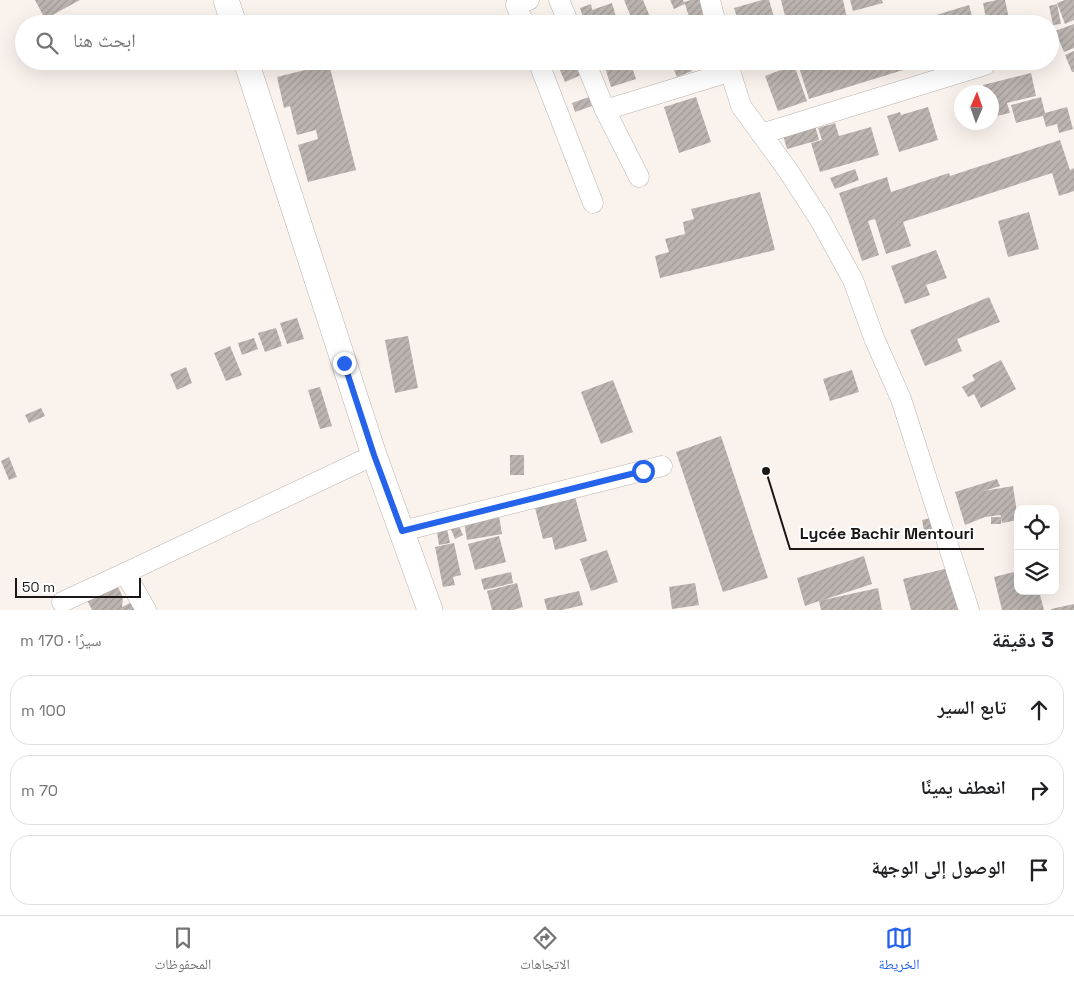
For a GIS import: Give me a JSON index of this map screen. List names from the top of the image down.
{
  "places": ["Lycée Bachir Mentouri"],
  "scale_bar": "50 m",
  "north": "top",
  "page": {
    "search": "ابحث هنا",
    "scale": "50 m",
    "heading": ["3 دقيقة", "سيرًا · 170 m"],
    "list": [
      ["تابع السير", "100 m"],
      ["انعطف يمينًا", "70 m"],
      "الوصول إلى الوجهة"
    ],
    "nav": ["الخريطة", "الاتجاهات", "المحفوظات"]
  }
}
